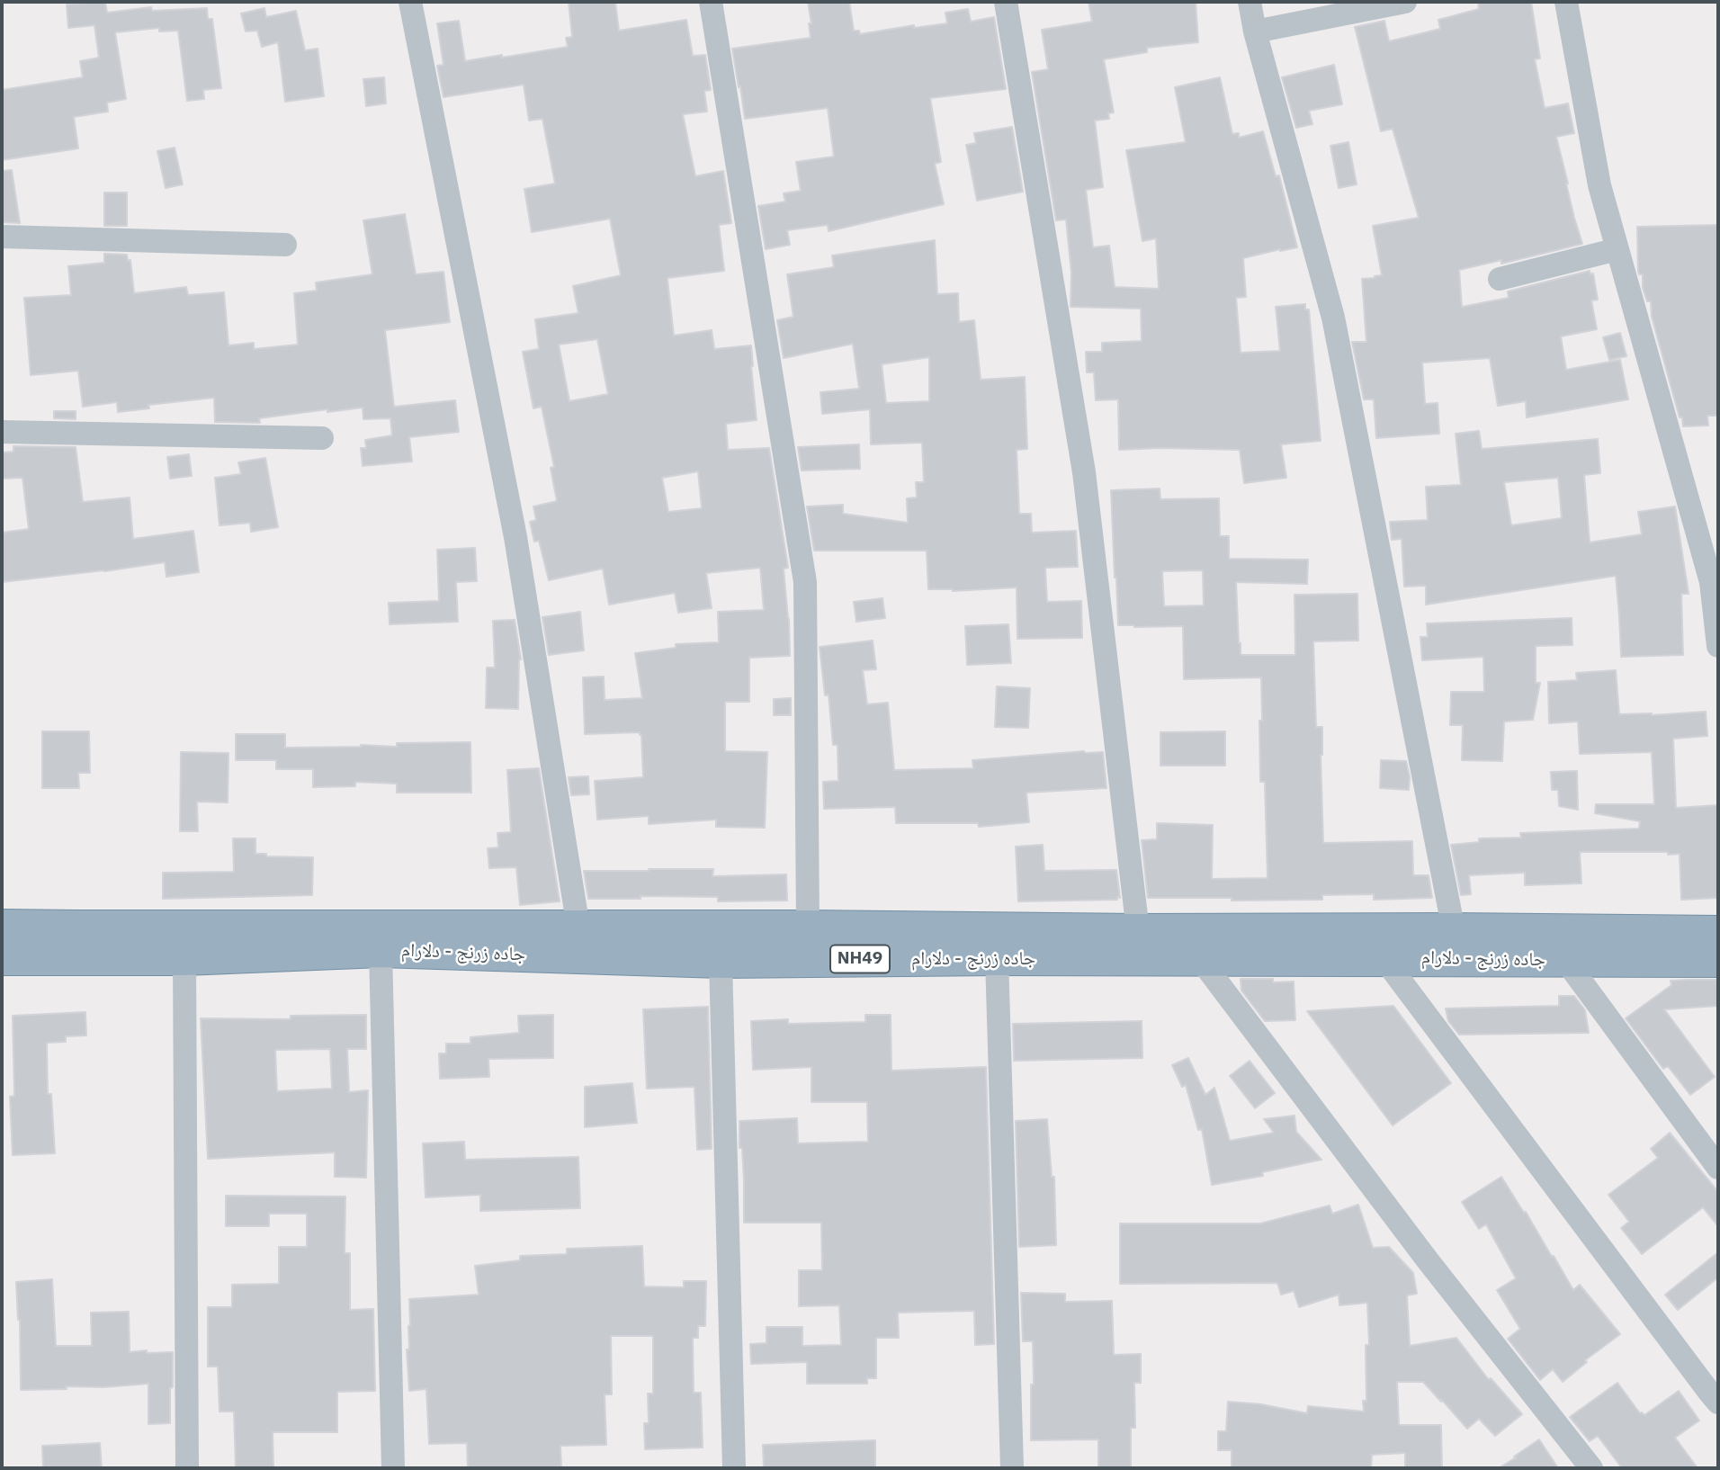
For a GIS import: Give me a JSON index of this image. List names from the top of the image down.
{
  "streets": {
    "highway": ["جاده زرنج - دلارام", "NH49"]
  }
}
